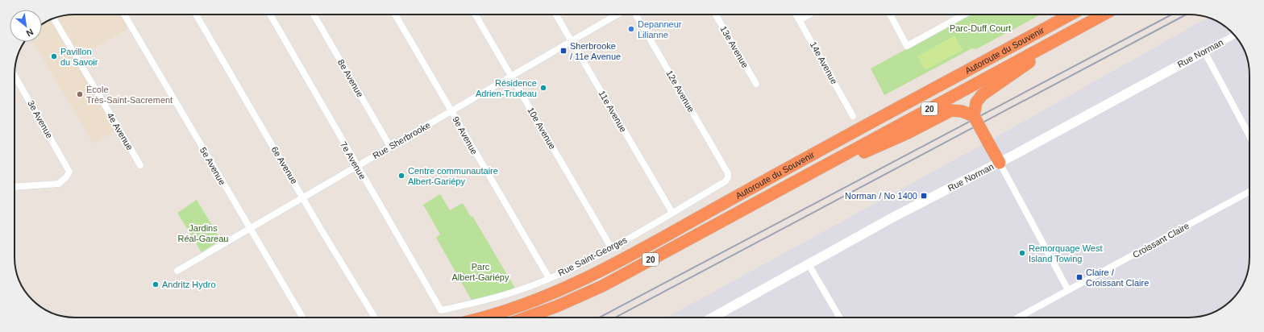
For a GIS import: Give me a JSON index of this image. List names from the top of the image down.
{
  "streets": {
    "highway": ["Autoroute du Souvenir", "20"],
    "street": [
      "13e Avenue",
      "Rue Norman",
      "14e Avenue",
      "8e Avenue",
      "12e Avenue",
      "11e Avenue",
      "3e Avenue",
      "10e Avenue",
      "4e Avenue",
      "9e Avenue",
      "Rue Sherbrooke",
      "7e Avenue",
      "6e Avenue",
      "5e Avenue",
      "Croissant Claire",
      "Rue Saint-Georges"
    ]
  },
  "crossings": [
    ["8e Avenue", "Rue Sherbrooke"],
    ["12e Avenue", "Rue Saint-Georges"],
    ["11e Avenue", "Rue Sherbrooke"],
    ["11e Avenue", "Rue Saint-Georges"],
    ["10e Avenue", "Rue Sherbrooke"],
    ["10e Avenue", "Rue Saint-Georges"],
    ["9e Avenue", "Rue Sherbrooke"],
    ["9e Avenue", "Rue Saint-Georges"],
    ["Rue Sherbrooke", "7e Avenue"],
    ["Rue Sherbrooke", "6e Avenue"],
    ["Rue Sherbrooke", "5e Avenue"],
    ["7e Avenue", "Rue Saint-Georges"]
  ],
  "parks": ["Parc-Duff Court", "Jardins Réal-Gareau", "Parc Albert-Gariépy"],
  "places": {
    "other": [
      "Depanneur Lilianne",
      "Pavillon du Savoir",
      "Résidence Adrien-Trudeau",
      "École Très-Saint-Sacrement",
      "Centre communautaire Albert-Gariépy",
      "Remorquage West Island Towing",
      "Andritz Hydro"
    ],
    "transit": ["Sherbrooke / 11e Avenue", "Norman / No 1400", "Claire / Croissant Claire"]
  },
  "north": "bottom right"
}
